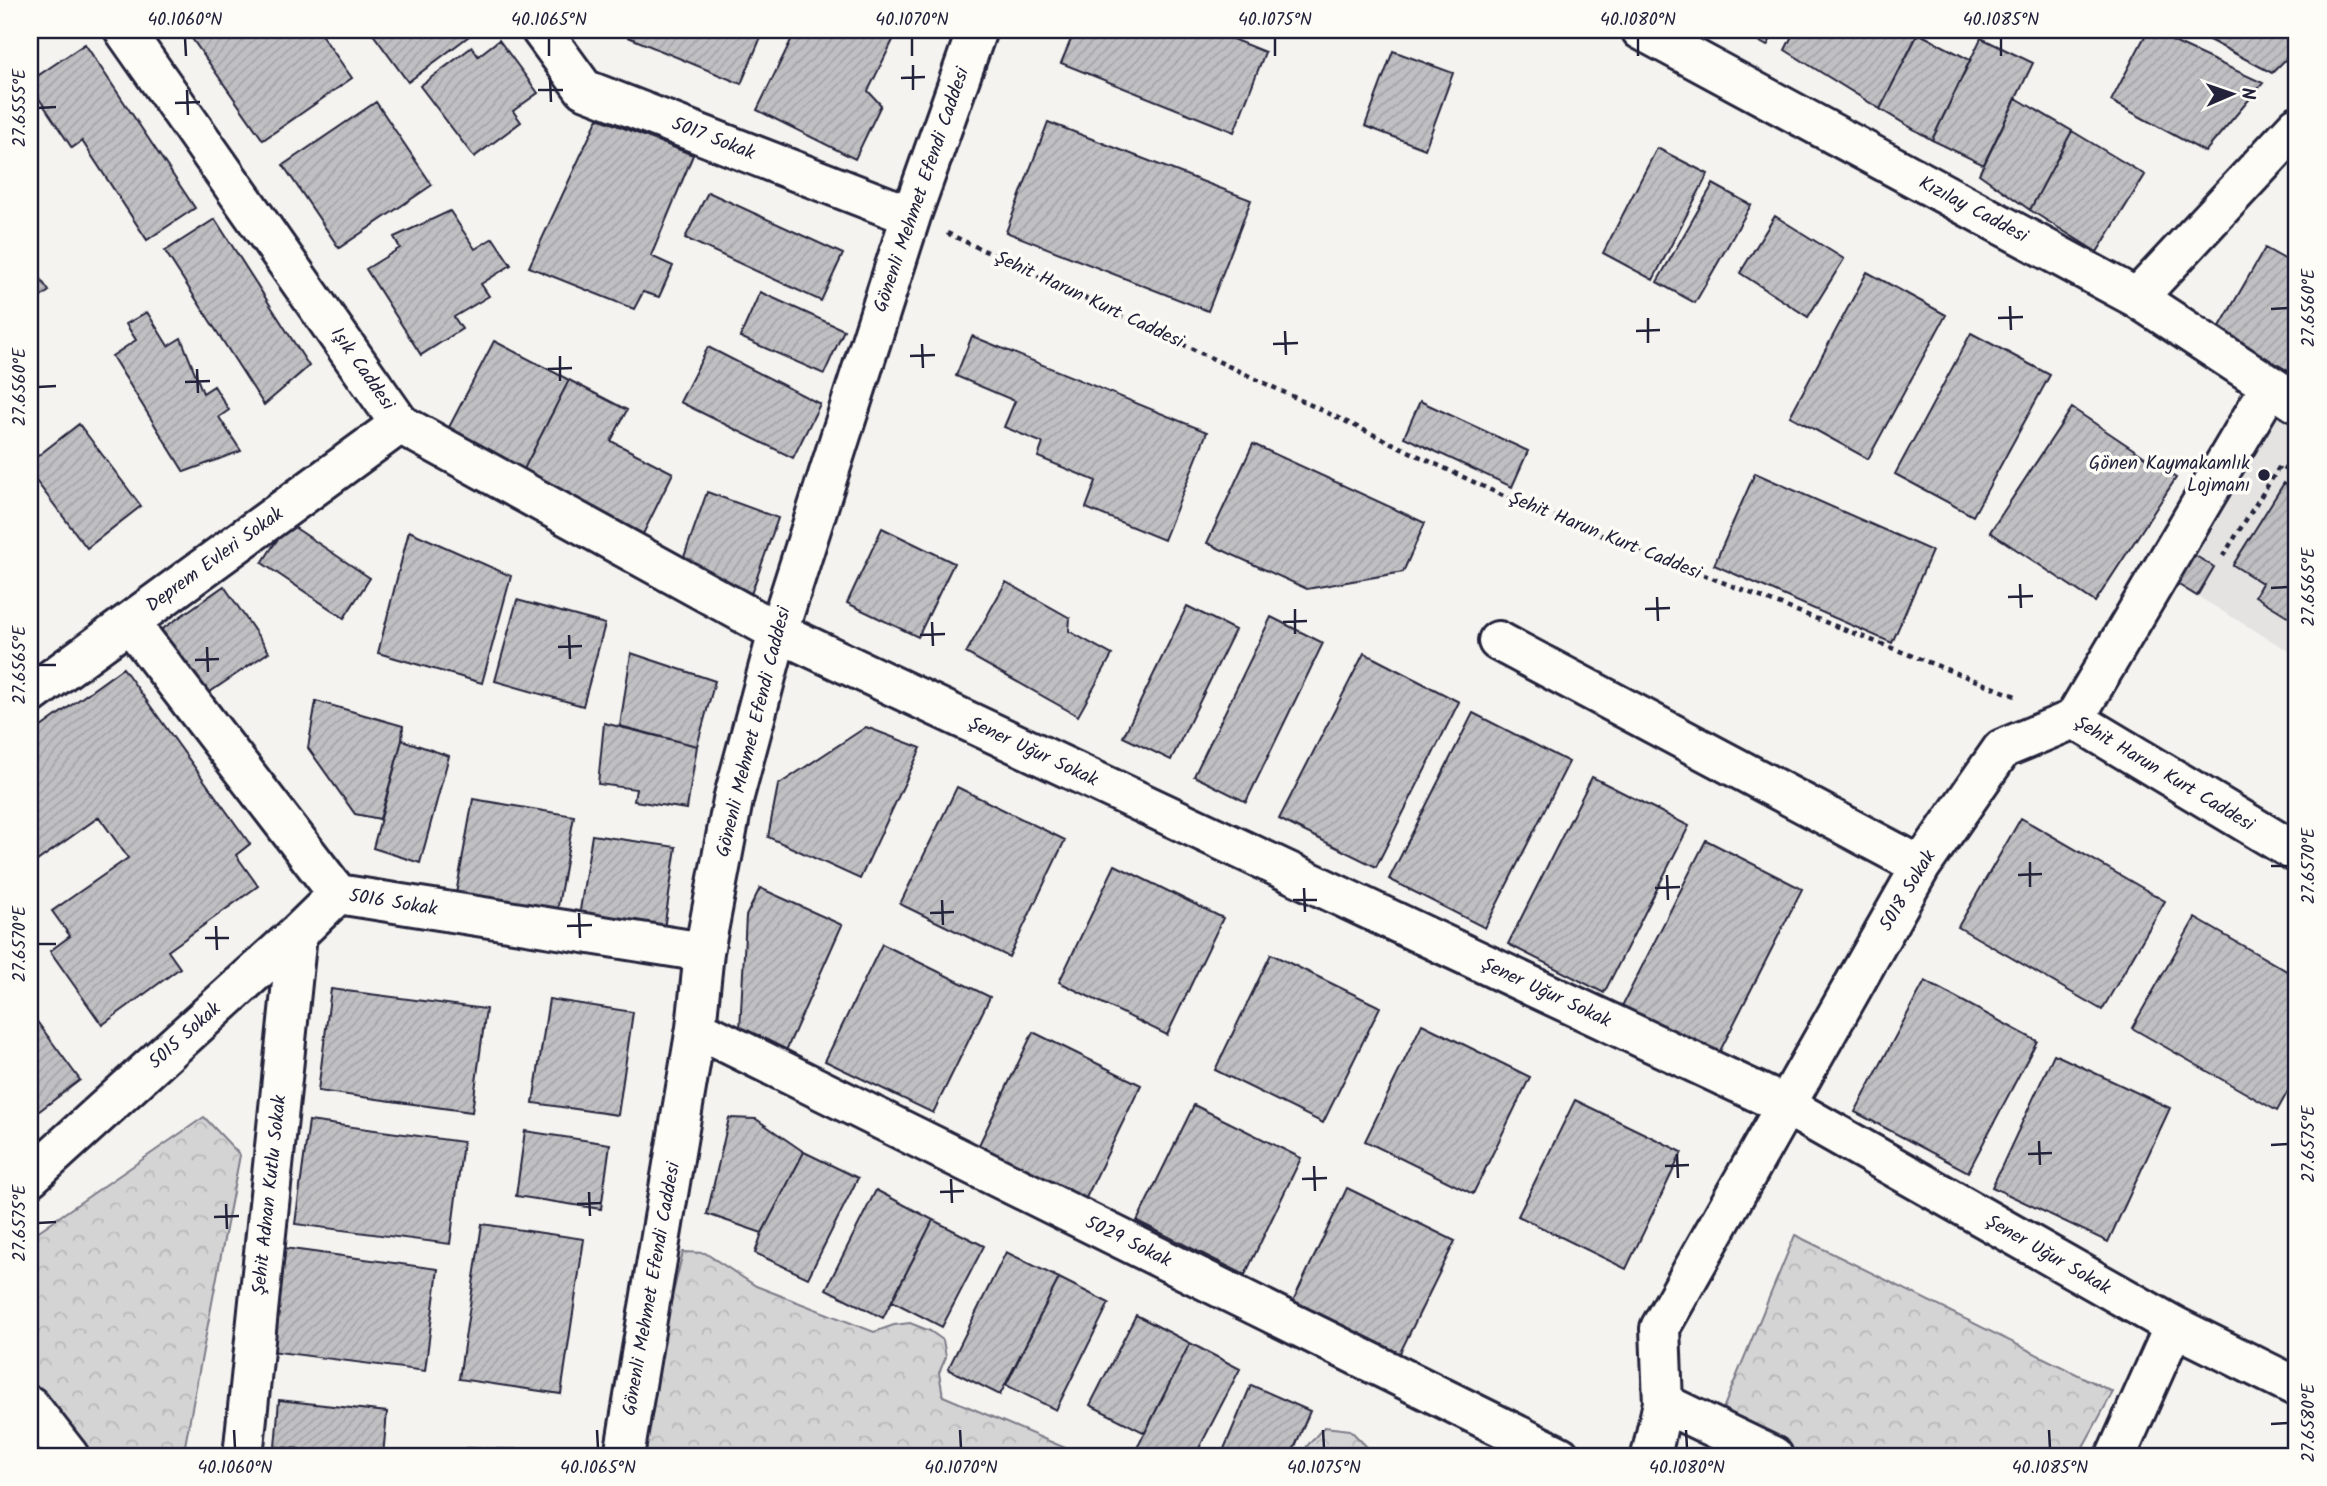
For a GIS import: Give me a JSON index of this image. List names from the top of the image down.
{
  "streets": {
    "street": [
      "5017 Sokak",
      "Gönenli Mehmet Efendi Caddesi",
      "Kızılay Caddesi",
      "Şehit Harun Kurt Caddesi",
      "Işık Caddesi",
      "Deprem Evleri Sokak",
      "Şener Uğur Sokak",
      "5018 Sokak",
      "5016 Sokak",
      "5015 Sokak",
      "Şehit Adnan Kutlu Sokak",
      "5029 Sokak"
    ]
  },
  "crossings": [
    ["5017 Sokak", "Gönenli Mehmet Efendi Caddesi"],
    ["5017 Sokak", "Şehit Harun Kurt Caddesi"],
    ["Gönenli Mehmet Efendi Caddesi", "Şehit Harun Kurt Caddesi"],
    ["Gönenli Mehmet Efendi Caddesi", "Işık Caddesi"],
    ["Gönenli Mehmet Efendi Caddesi", "Şener Uğur Sokak"],
    ["Gönenli Mehmet Efendi Caddesi", "5016 Sokak"],
    ["Gönenli Mehmet Efendi Caddesi", "5029 Sokak"],
    ["Şehit Harun Kurt Caddesi", "5018 Sokak"],
    ["Işık Caddesi", "Deprem Evleri Sokak"],
    ["Işık Caddesi", "Şener Uğur Sokak"],
    ["Deprem Evleri Sokak", "5016 Sokak"],
    ["Şener Uğur Sokak", "5018 Sokak"],
    ["5016 Sokak", "5015 Sokak"],
    ["5015 Sokak", "Şehit Adnan Kutlu Sokak"]
  ],
  "places": ["Gönen Kaymakamlık Lojmanı"],
  "north": "right",
  "coordinates": [
    "40.1060°N",
    "40.1065°N",
    "40.1070°N",
    "40.1075°N",
    "40.1080°N",
    "40.1085°N",
    "27.6555°E",
    "27.6560°E",
    "27.6565°E",
    "27.6570°E",
    "27.6575°E",
    "27.6580°E"
  ]
}
